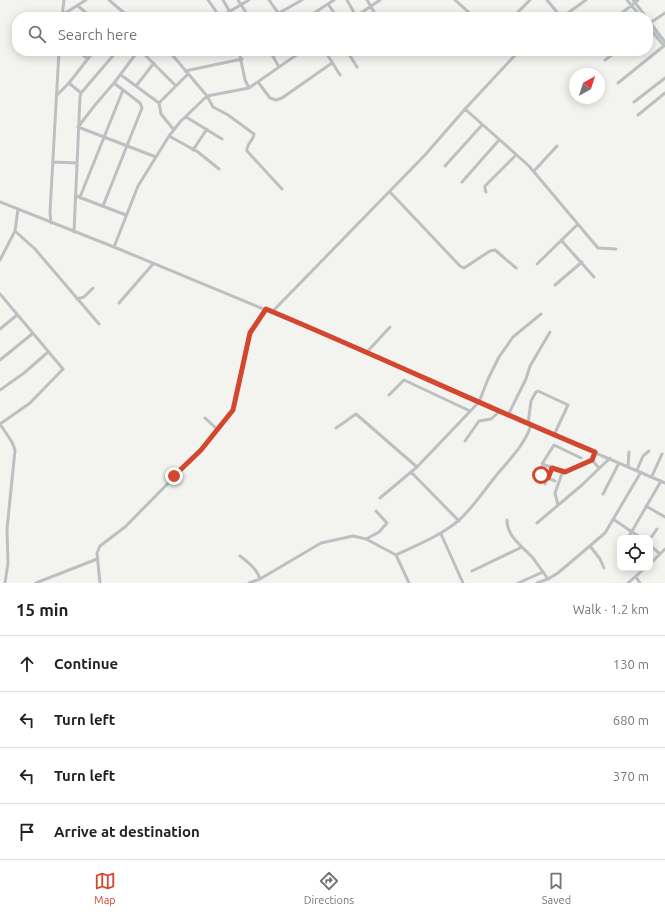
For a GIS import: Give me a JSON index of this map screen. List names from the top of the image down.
{
  "north": "top right",
  "page": {
    "search": "Search here",
    "heading": ["15 min", "Walk · 1.2 km"],
    "list": [
      ["Continue", "130 m"],
      ["Turn left", "680 m"],
      ["Turn left", "370 m"],
      "Arrive at destination"
    ],
    "nav": ["Map", "Directions", "Saved"]
  }
}
